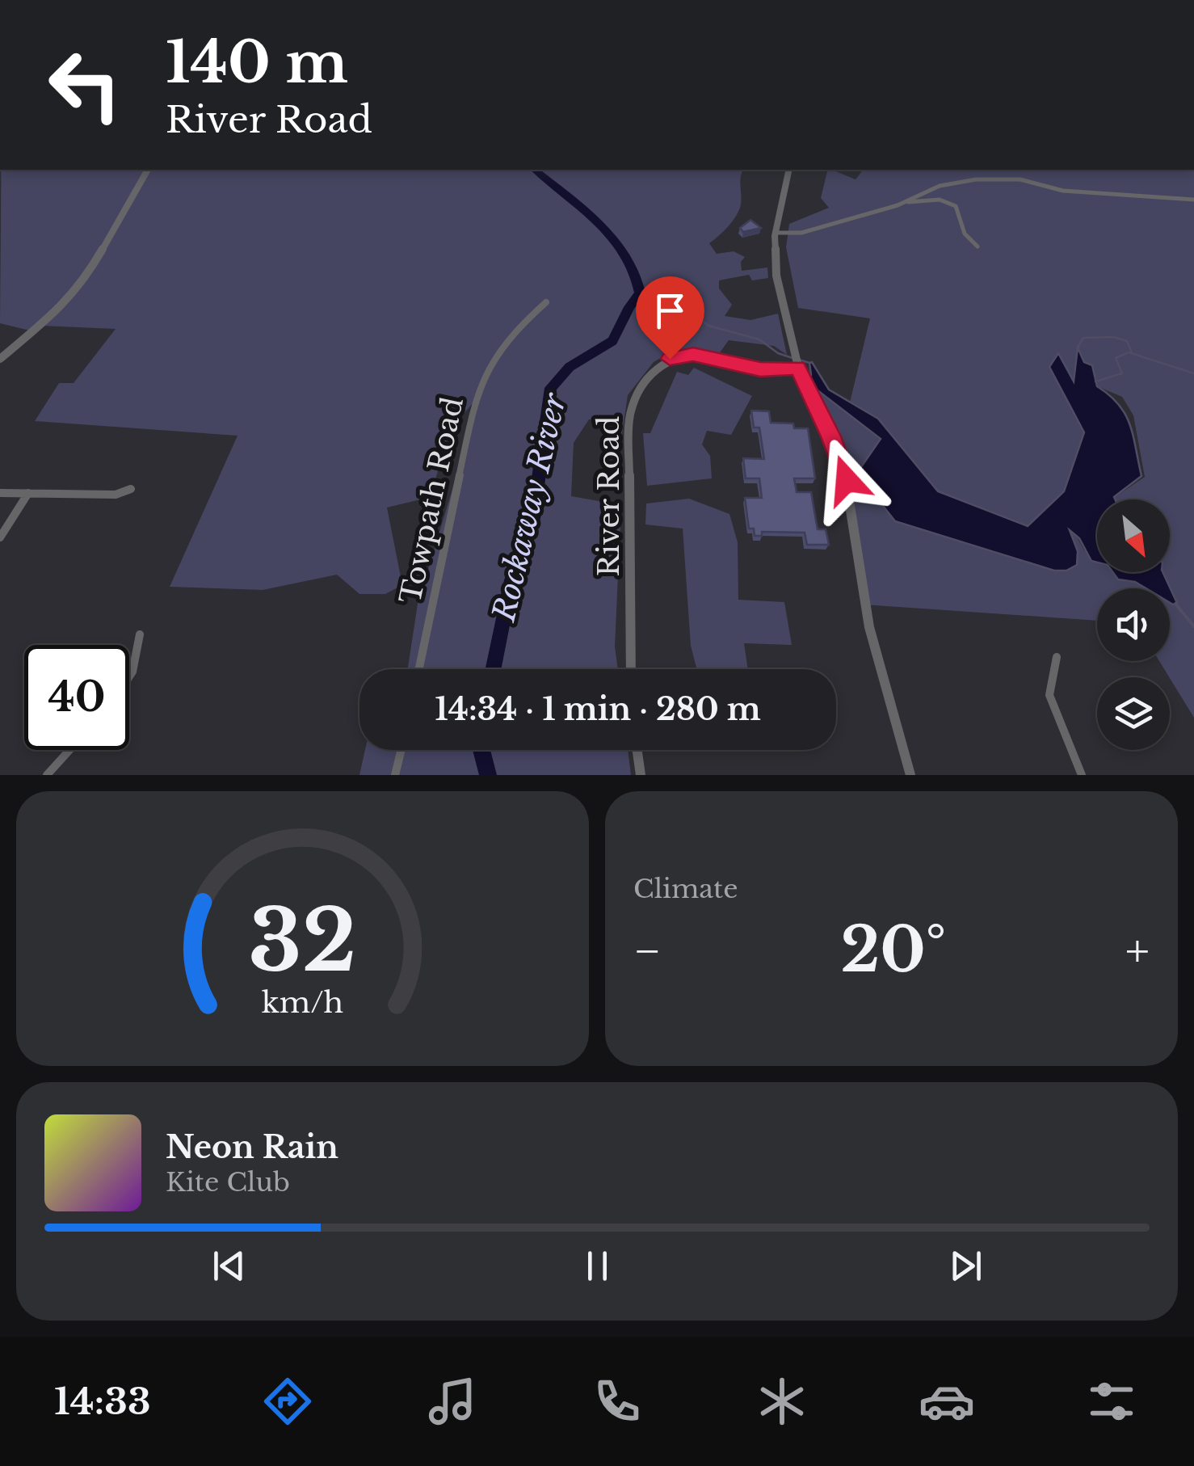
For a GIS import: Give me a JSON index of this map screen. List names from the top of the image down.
{
  "streets": {
    "street": ["River Road", "Towpath Road"]
  },
  "water": ["Rockaway River"],
  "north": "bottom right",
  "page": {
    "turn": ["140 m", "River Road"],
    "limit": "40",
    "trip": "14:34 · 1 min · 280 m",
    "tile": "Climate",
    "heat": ["−", "20°", "+"],
    "song": ["Neon Rain", "Kite Club"],
    "tabs": "14:33",
    "gauge": ["32", "km/h"]
  }
}
